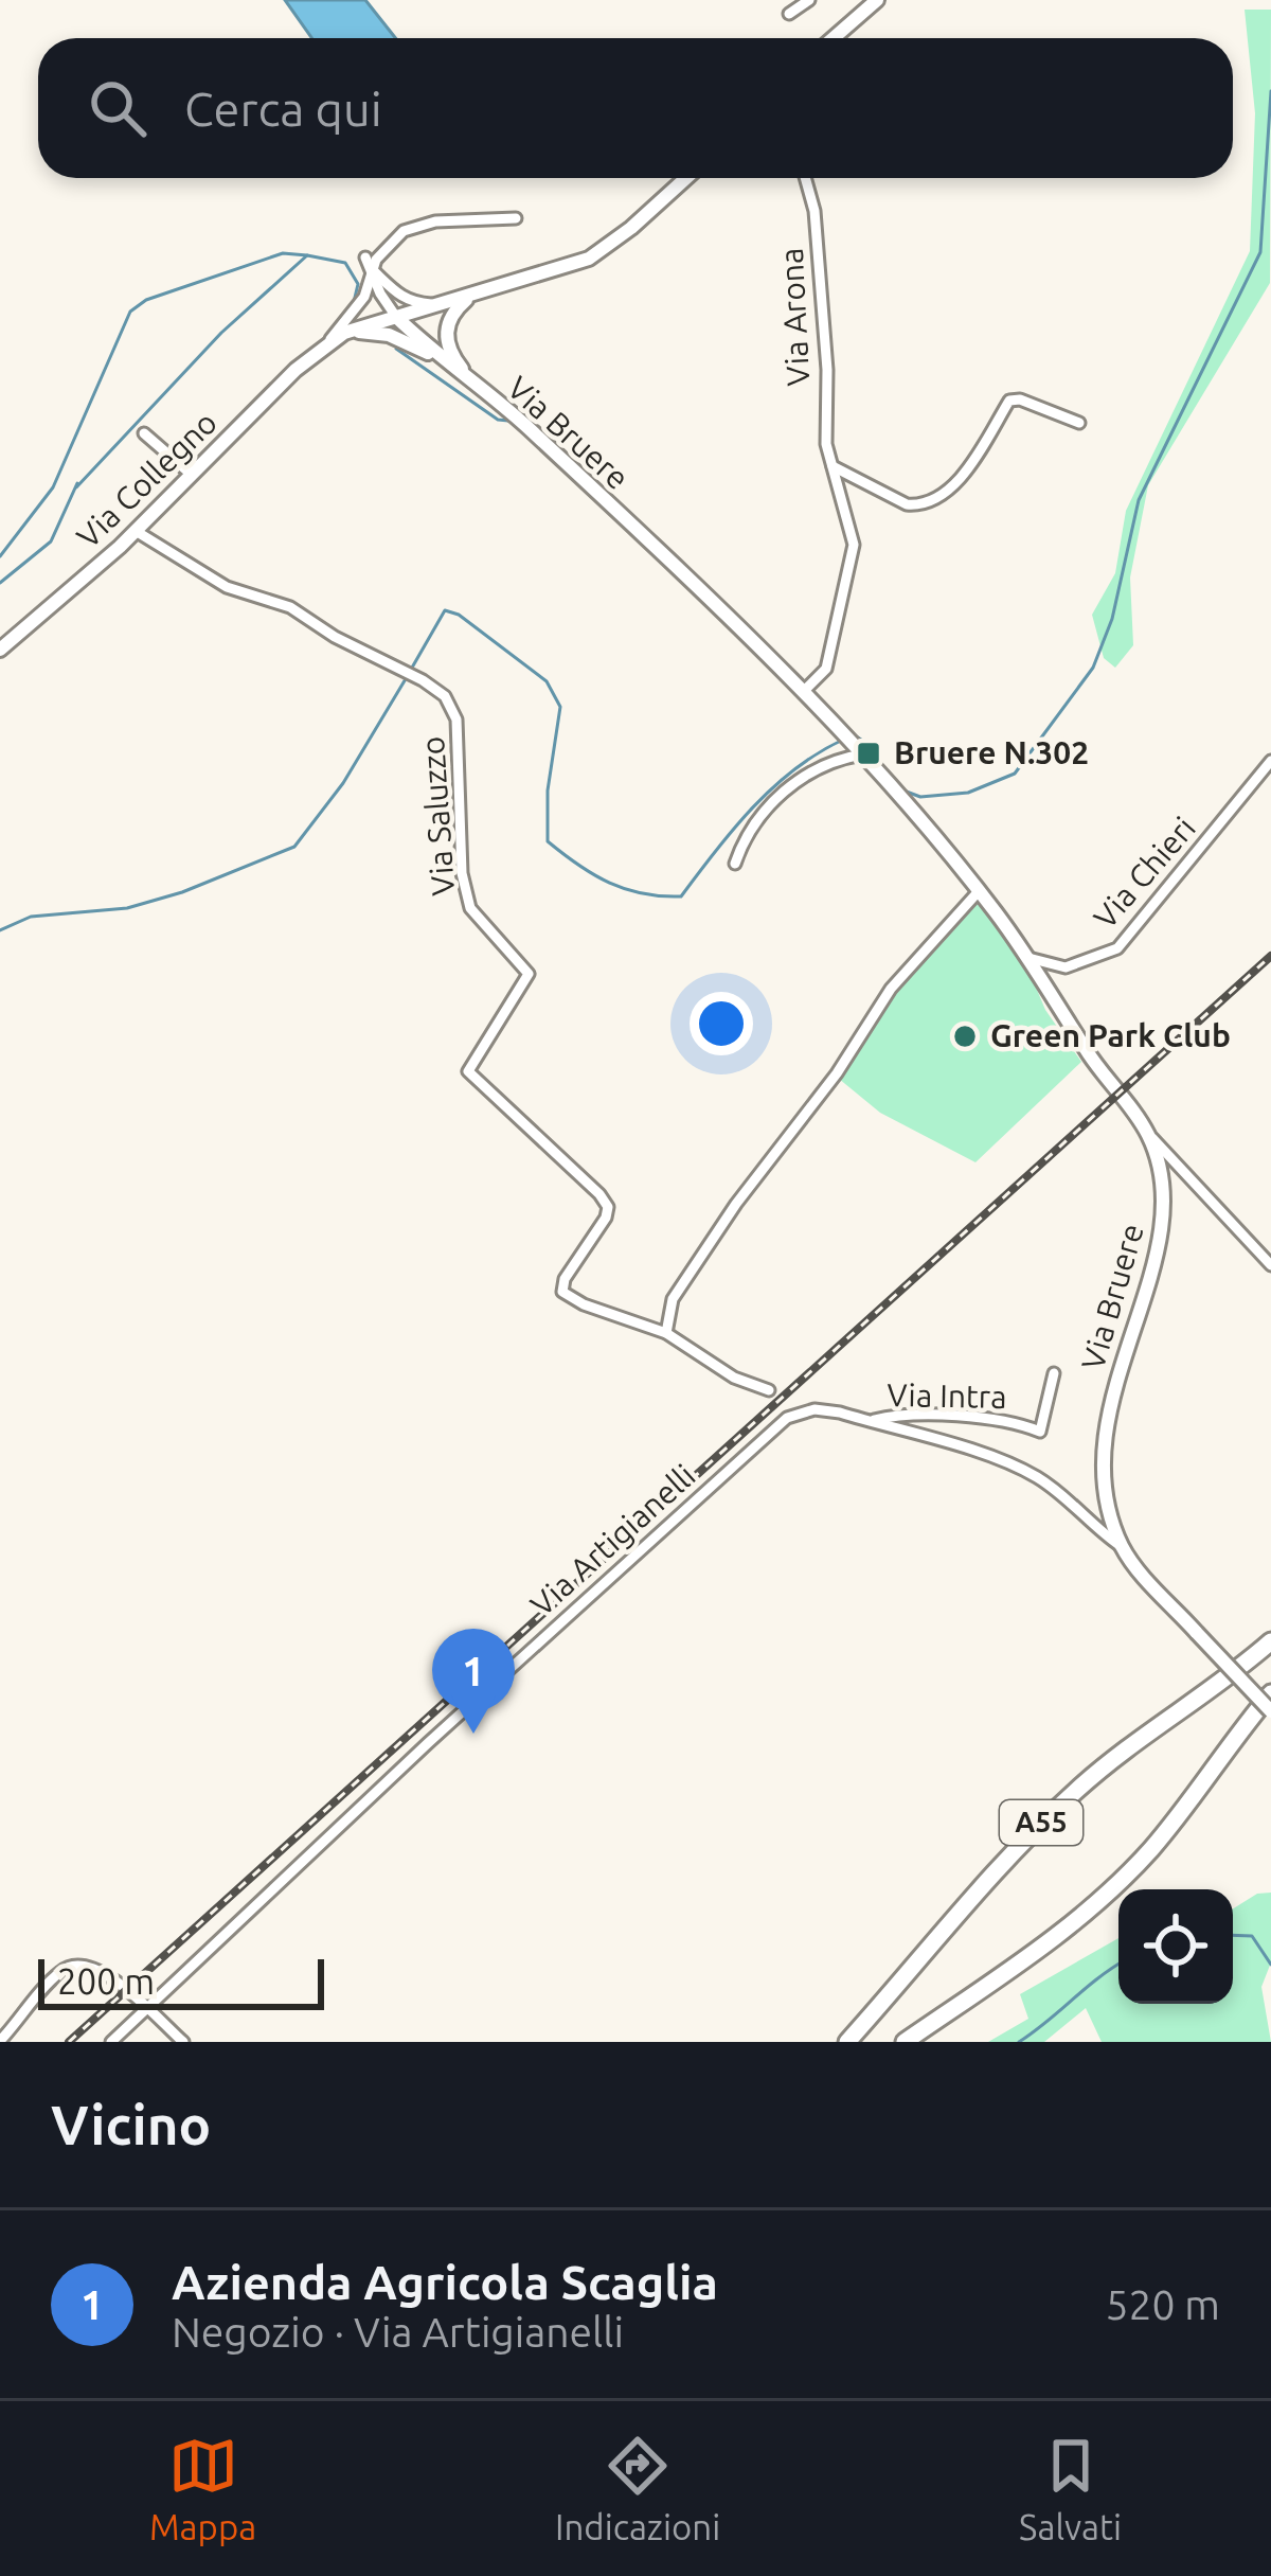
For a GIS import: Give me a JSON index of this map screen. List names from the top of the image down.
{
  "streets": {
    "highway": ["A55"],
    "street": [
      "Via Arona",
      "Via Bruere",
      "Via Collegno",
      "Via Saluzzo",
      "Via Chieri",
      "Via Intra",
      "Via Artigianelli"
    ]
  },
  "crossings": [
    ["Via Arona", "Via Bruere"],
    ["Via Bruere", "Via Collegno"],
    ["Via Bruere", "Via Chieri"],
    ["Via Bruere", "Via Artigianelli"],
    ["Via Collegno", "Via Saluzzo"],
    ["Via Intra", "Via Artigianelli"]
  ],
  "places": {
    "transit": ["Bruere N.302"],
    "other": ["Green Park Club"]
  },
  "scale_bar": "200 m",
  "page": {
    "search": "Cerca qui",
    "pins": "1",
    "scale": "200 m",
    "heading": "Vicino",
    "list": [
      {
        "mark": "1",
        "name": "Azienda Agricola Scaglia",
        "note": "Negozio · Via Artigianelli",
        "value": "520 m"
      }
    ],
    "nav": ["Mappa", "Indicazioni", "Salvati"]
  }
}
